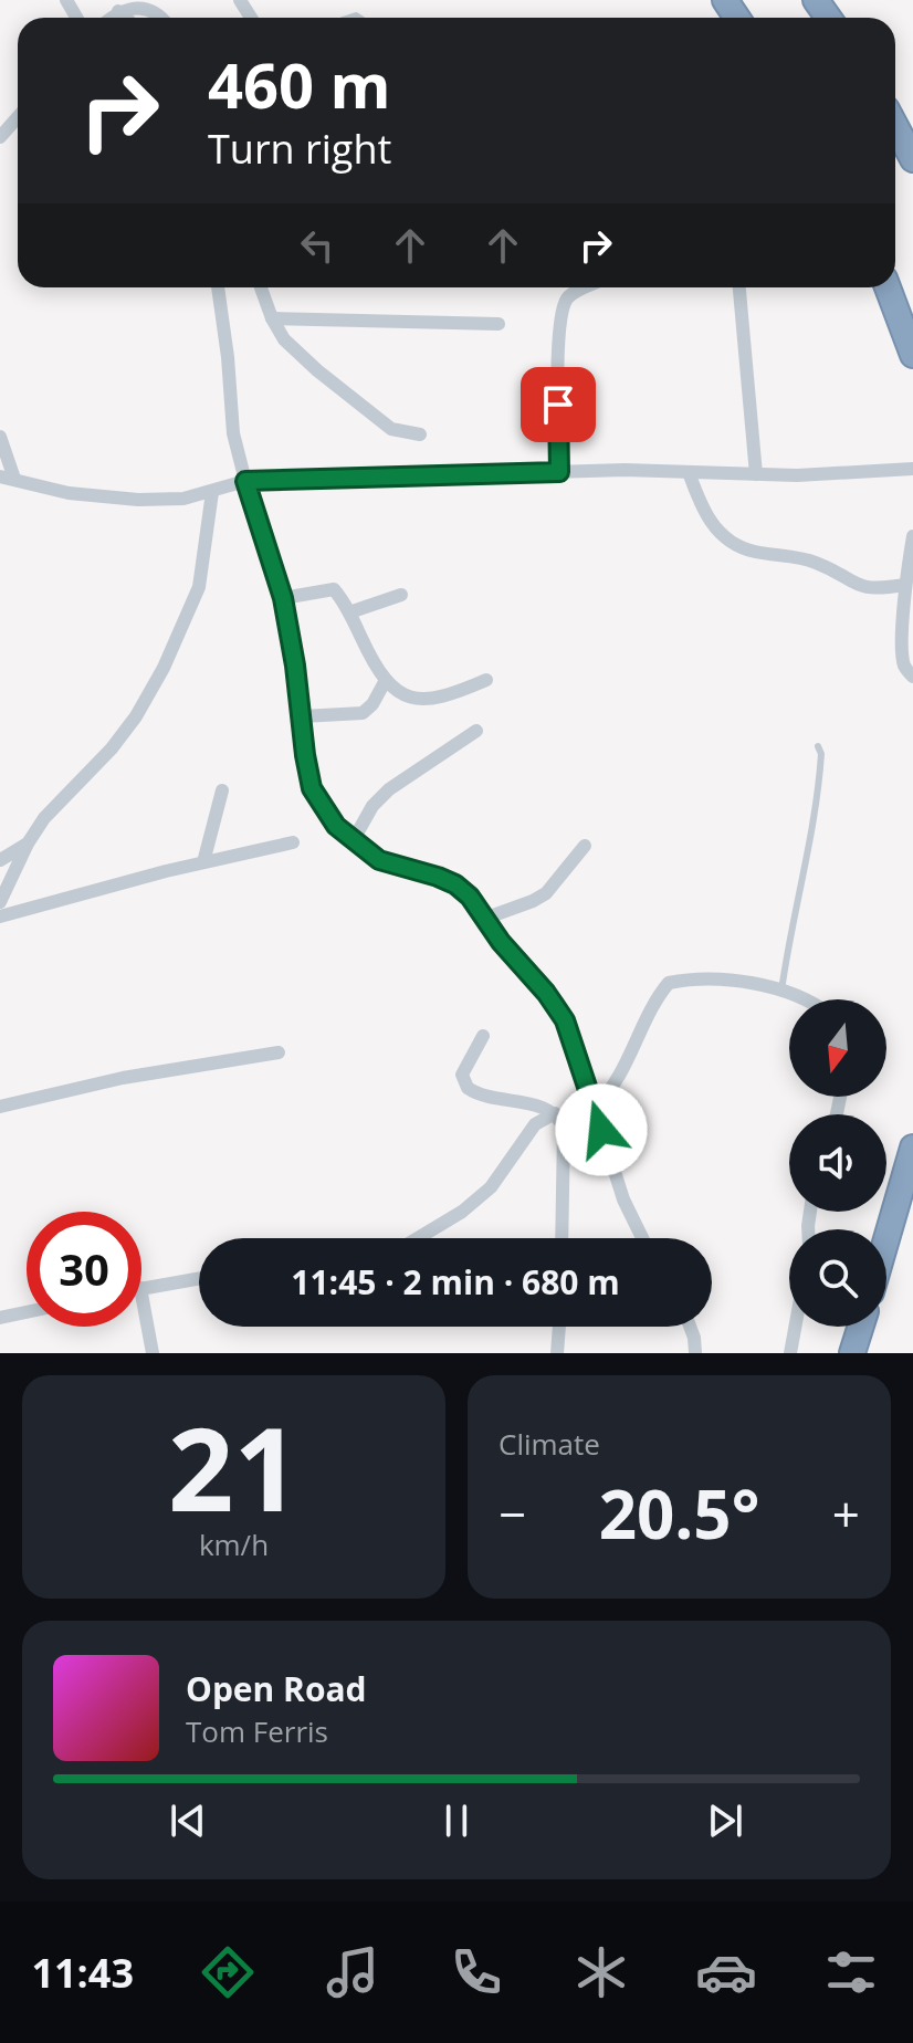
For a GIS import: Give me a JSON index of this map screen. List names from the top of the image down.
{
  "north": "bottom",
  "page": {
    "turn": ["460 m", "Turn right"],
    "limit": "30",
    "trip": "11:45 · 2 min · 680 m",
    "tile": [
      ["21", "km/h"],
      "Climate"
    ],
    "heat": ["−", "20.5°", "+"],
    "song": ["Open Road", "Tom Ferris"],
    "tabs": "11:43"
  }
}
